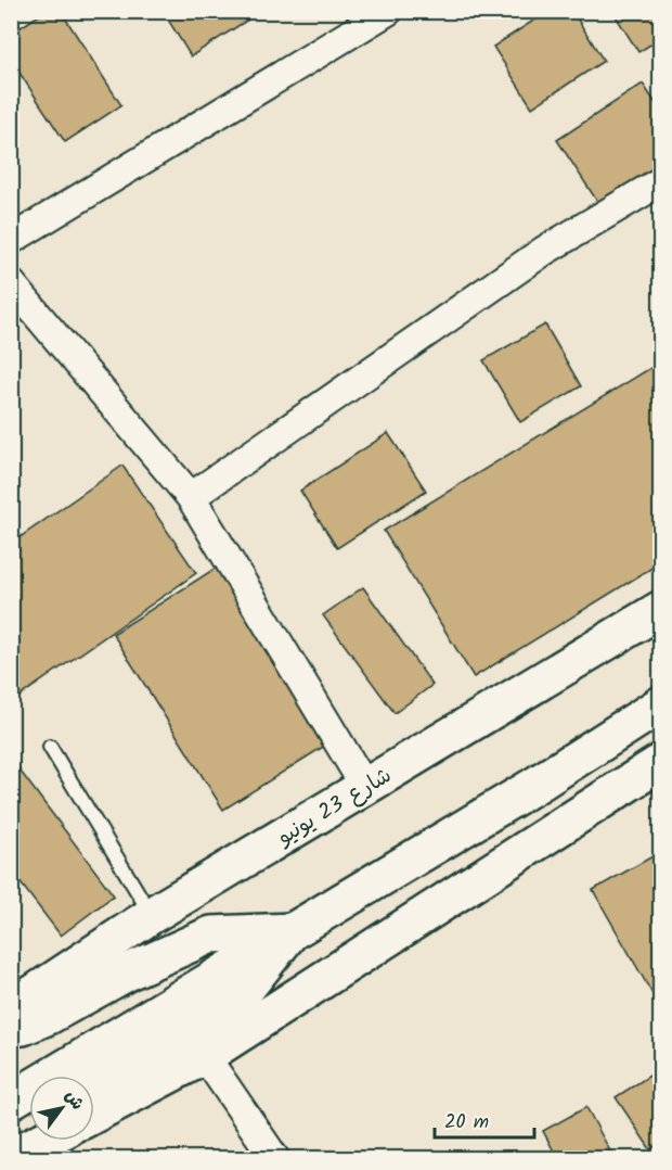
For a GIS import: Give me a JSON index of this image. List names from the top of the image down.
{
  "streets": {
    "street": ["شارع 23 يونيو"]
  },
  "scale_bar": "20 m",
  "north": "top right"
}
